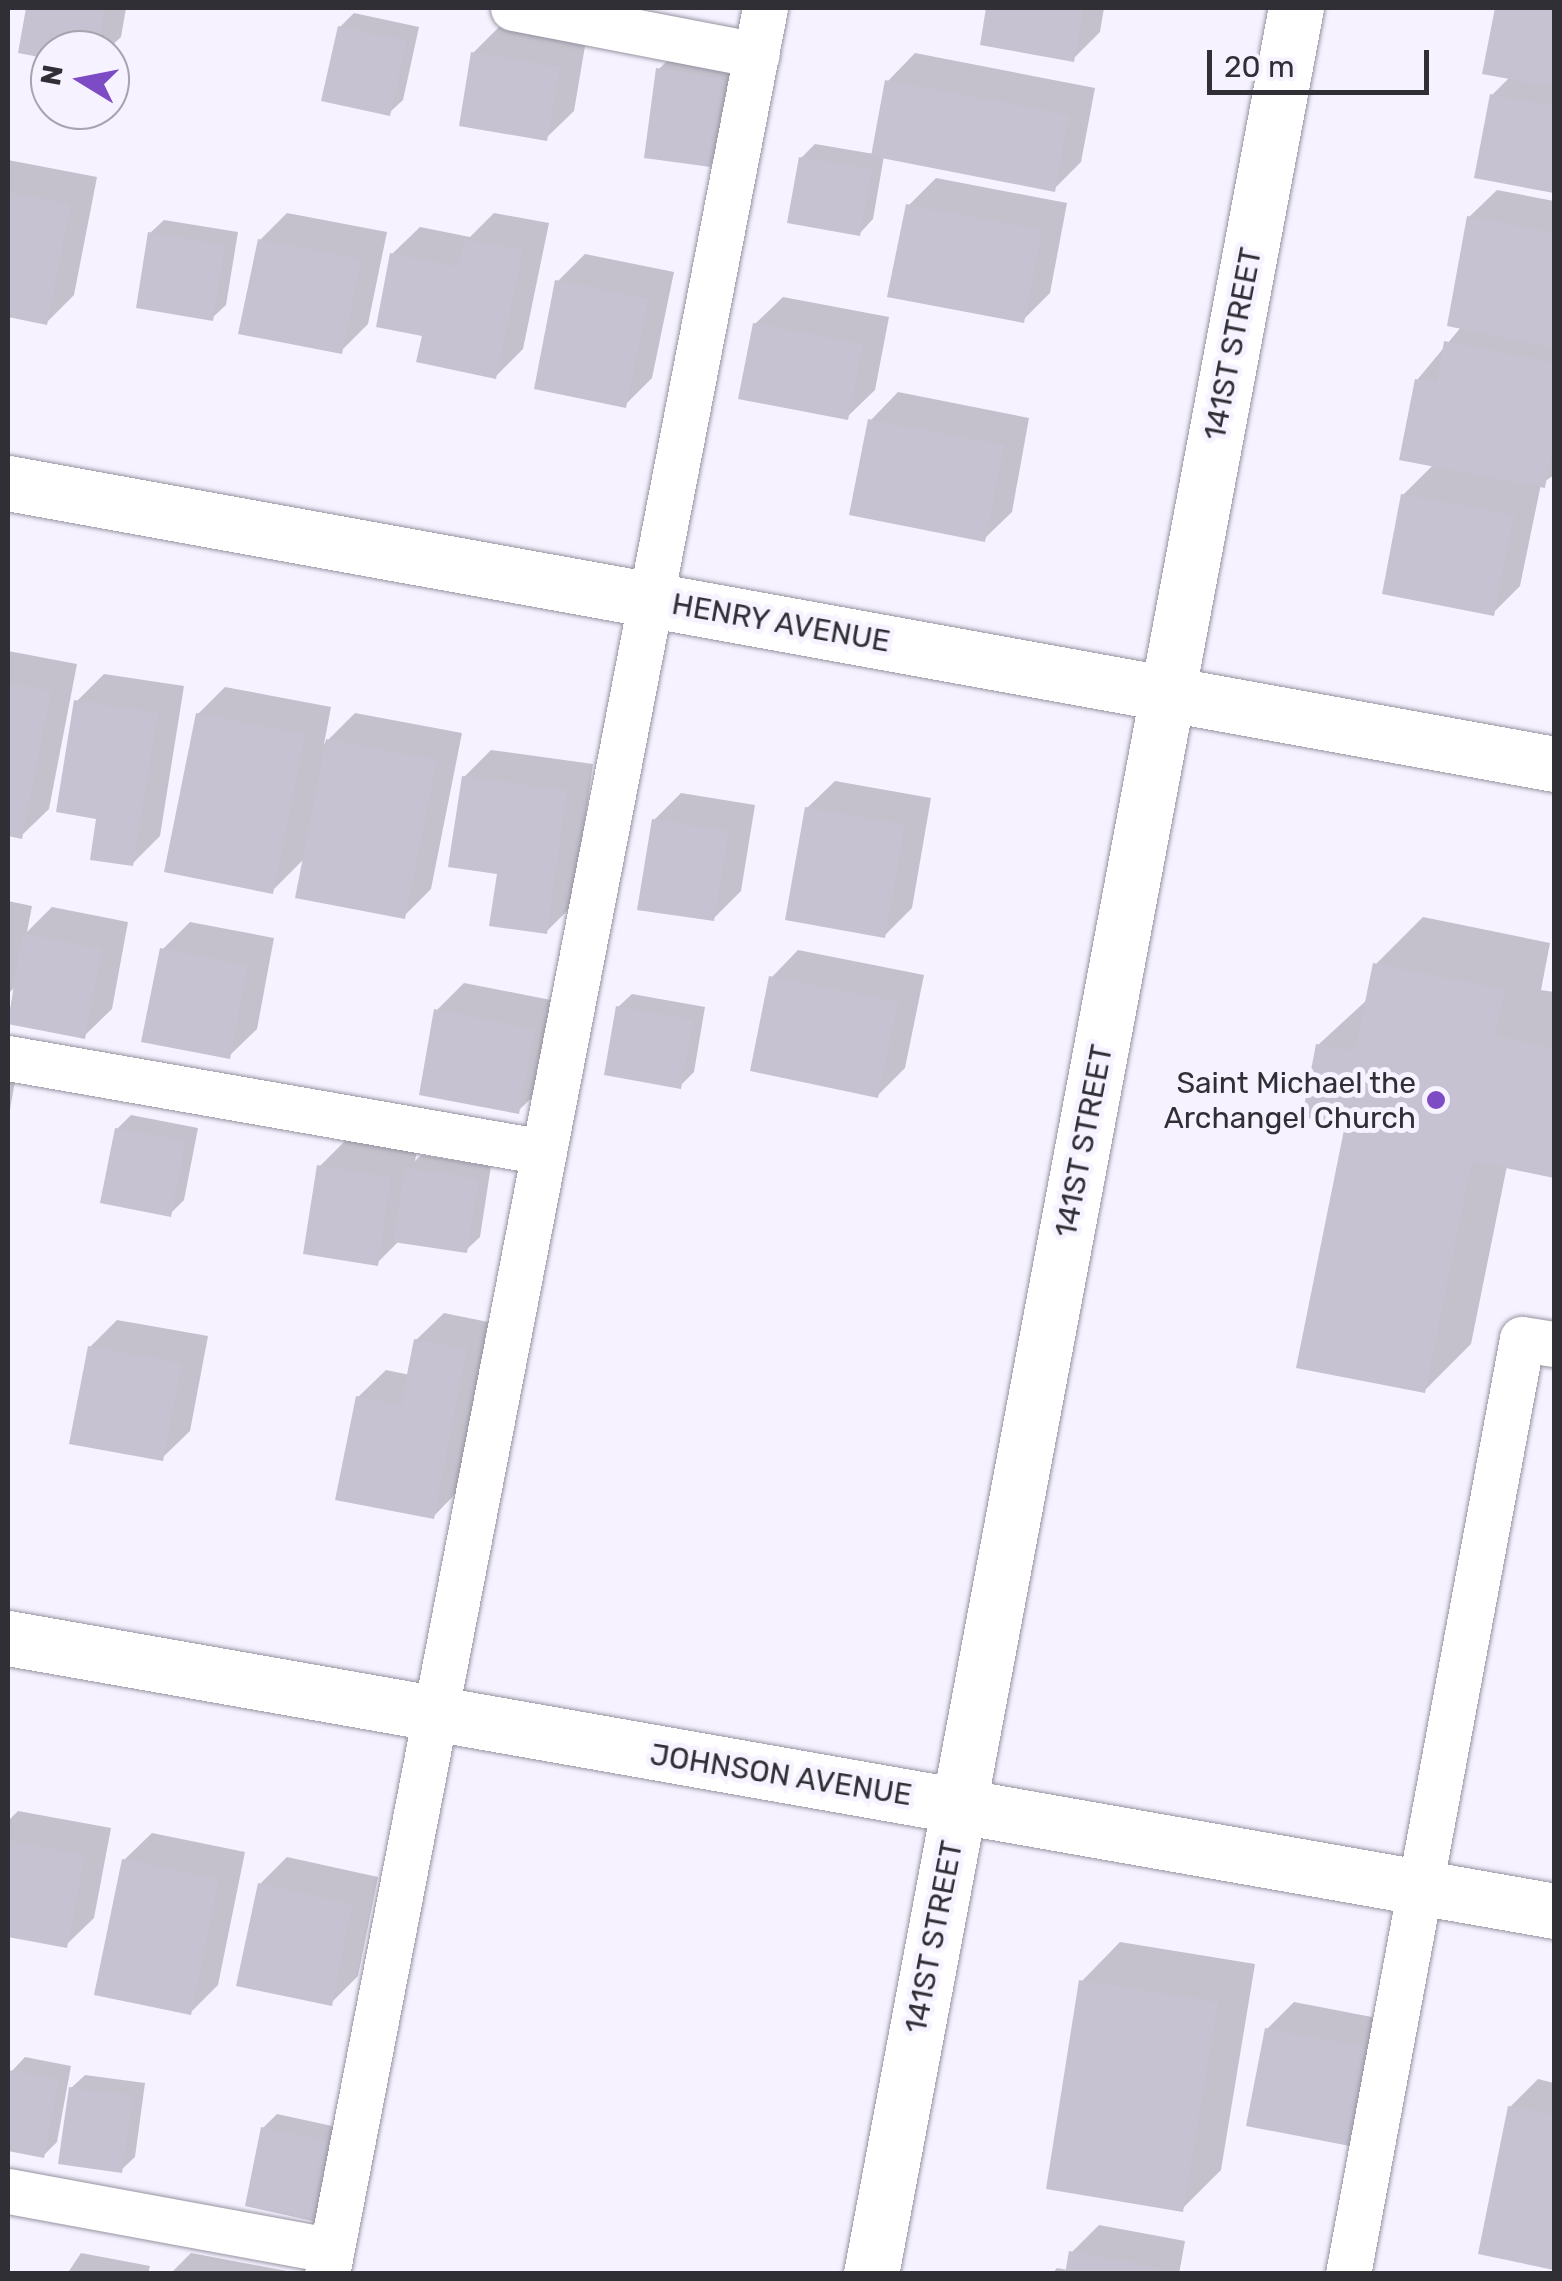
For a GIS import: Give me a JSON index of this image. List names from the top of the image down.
{
  "streets": {
    "street": ["141ST STREET", "HENRY AVENUE", "JOHNSON AVENUE"]
  },
  "crossings": [
    ["141ST STREET", "HENRY AVENUE"],
    ["141ST STREET", "JOHNSON AVENUE"]
  ],
  "places": ["Saint Michael the Archangel Church"],
  "scale_bar": "20 m",
  "north": "left"
}
